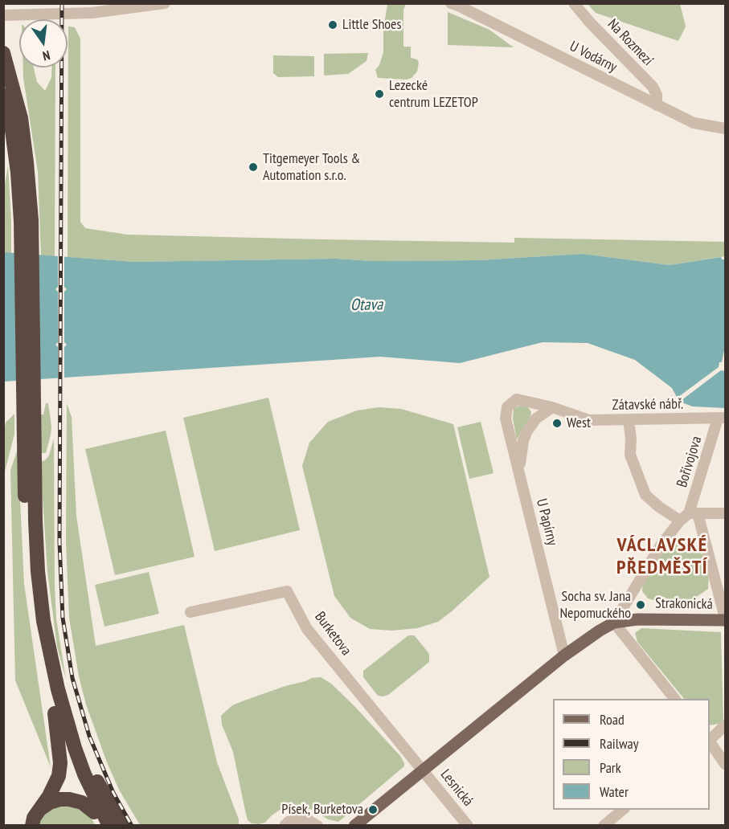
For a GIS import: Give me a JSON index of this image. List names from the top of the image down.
{
  "streets": {
    "main road": ["Strakonická"],
    "street": [
      "Na Rozmezí",
      "U Vodárny",
      "Zátavské nábř.",
      "Bořivojova",
      "U Papírny",
      "Burketova",
      "Lesnická"
    ]
  },
  "crossings": [
    ["Na Rozmezí", "U Vodárny"],
    ["Zátavské nábř.", "Bořivojova"],
    ["Zátavské nábř.", "U Papírny"],
    ["Burketova", "Lesnická"]
  ],
  "districts": ["VÁCLAVSKÉ PŘEDMĚSTÍ"],
  "water": ["Otava"],
  "places": [
    "Little Shoes",
    "Lezecké centrum LEZETOP",
    "Titgemeyer Tools & Automation s.r.o.",
    "West",
    "Socha sv. Jana Nepomuckého",
    "Písek, Burketova"
  ],
  "legend": [
    "Road",
    "Railway",
    "Park",
    "Water"
  ],
  "north": "bottom"
}
